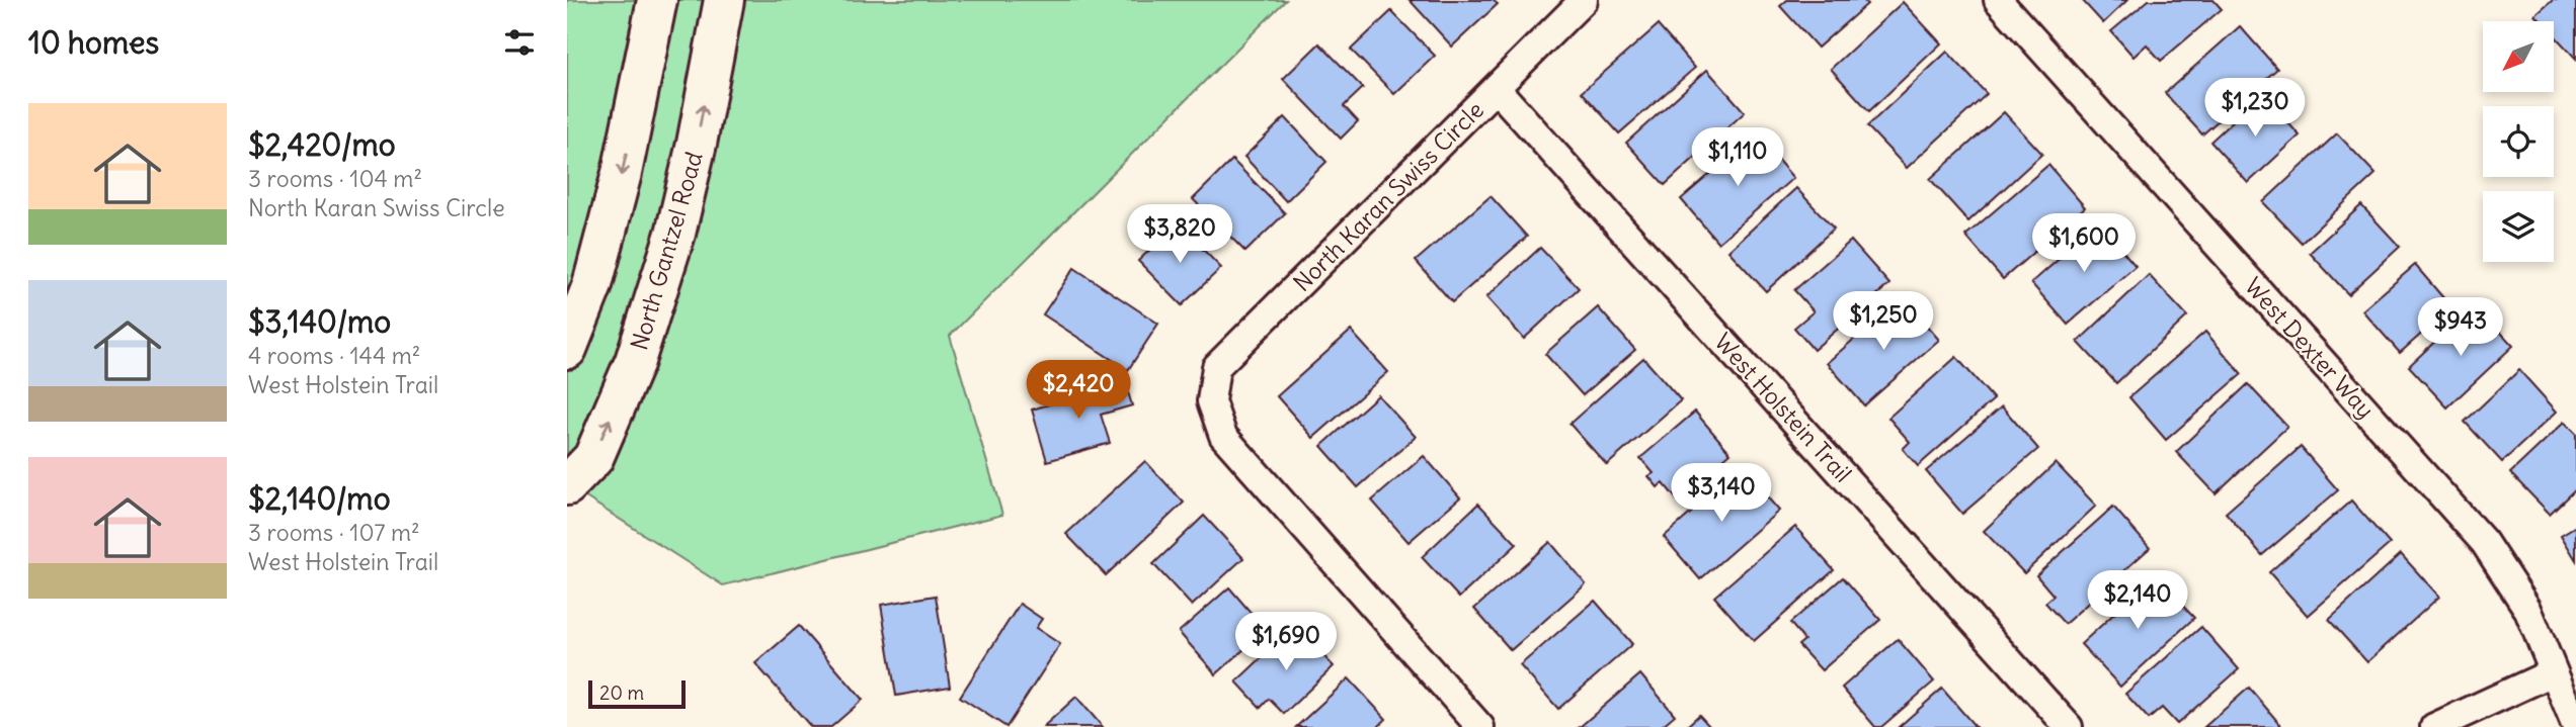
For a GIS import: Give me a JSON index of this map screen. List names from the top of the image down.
{
  "streets": {
    "main road": ["North Gantzel Road"],
    "street": ["North Karan Swiss Circle", "West Dexter Way", "West Holstein Trail"]
  },
  "crossings": [
    ["North Karan Swiss Circle", "West Holstein Trail"]
  ],
  "scale_bar": "20 m",
  "north": "bottom left",
  "page": {
    "heading": "10 homes",
    "price": [
      "$1,230",
      "$1,110",
      "$3,820",
      "$1,600",
      "$1,250",
      "$943",
      "$2,420",
      "$3,140",
      "$2,140",
      "$1,690"
    ],
    "list": [
      {
        "name": "$2,420/mo",
        "note": "3 rooms · 104 m² · North Karan Swiss Circle"
      },
      {
        "name": "$3,140/mo",
        "note": "4 rooms · 144 m² · West Holstein Trail"
      },
      {
        "name": "$2,140/mo",
        "note": "3 rooms · 107 m² · West Holstein Trail"
      }
    ],
    "scale": "20 m"
  }
}
